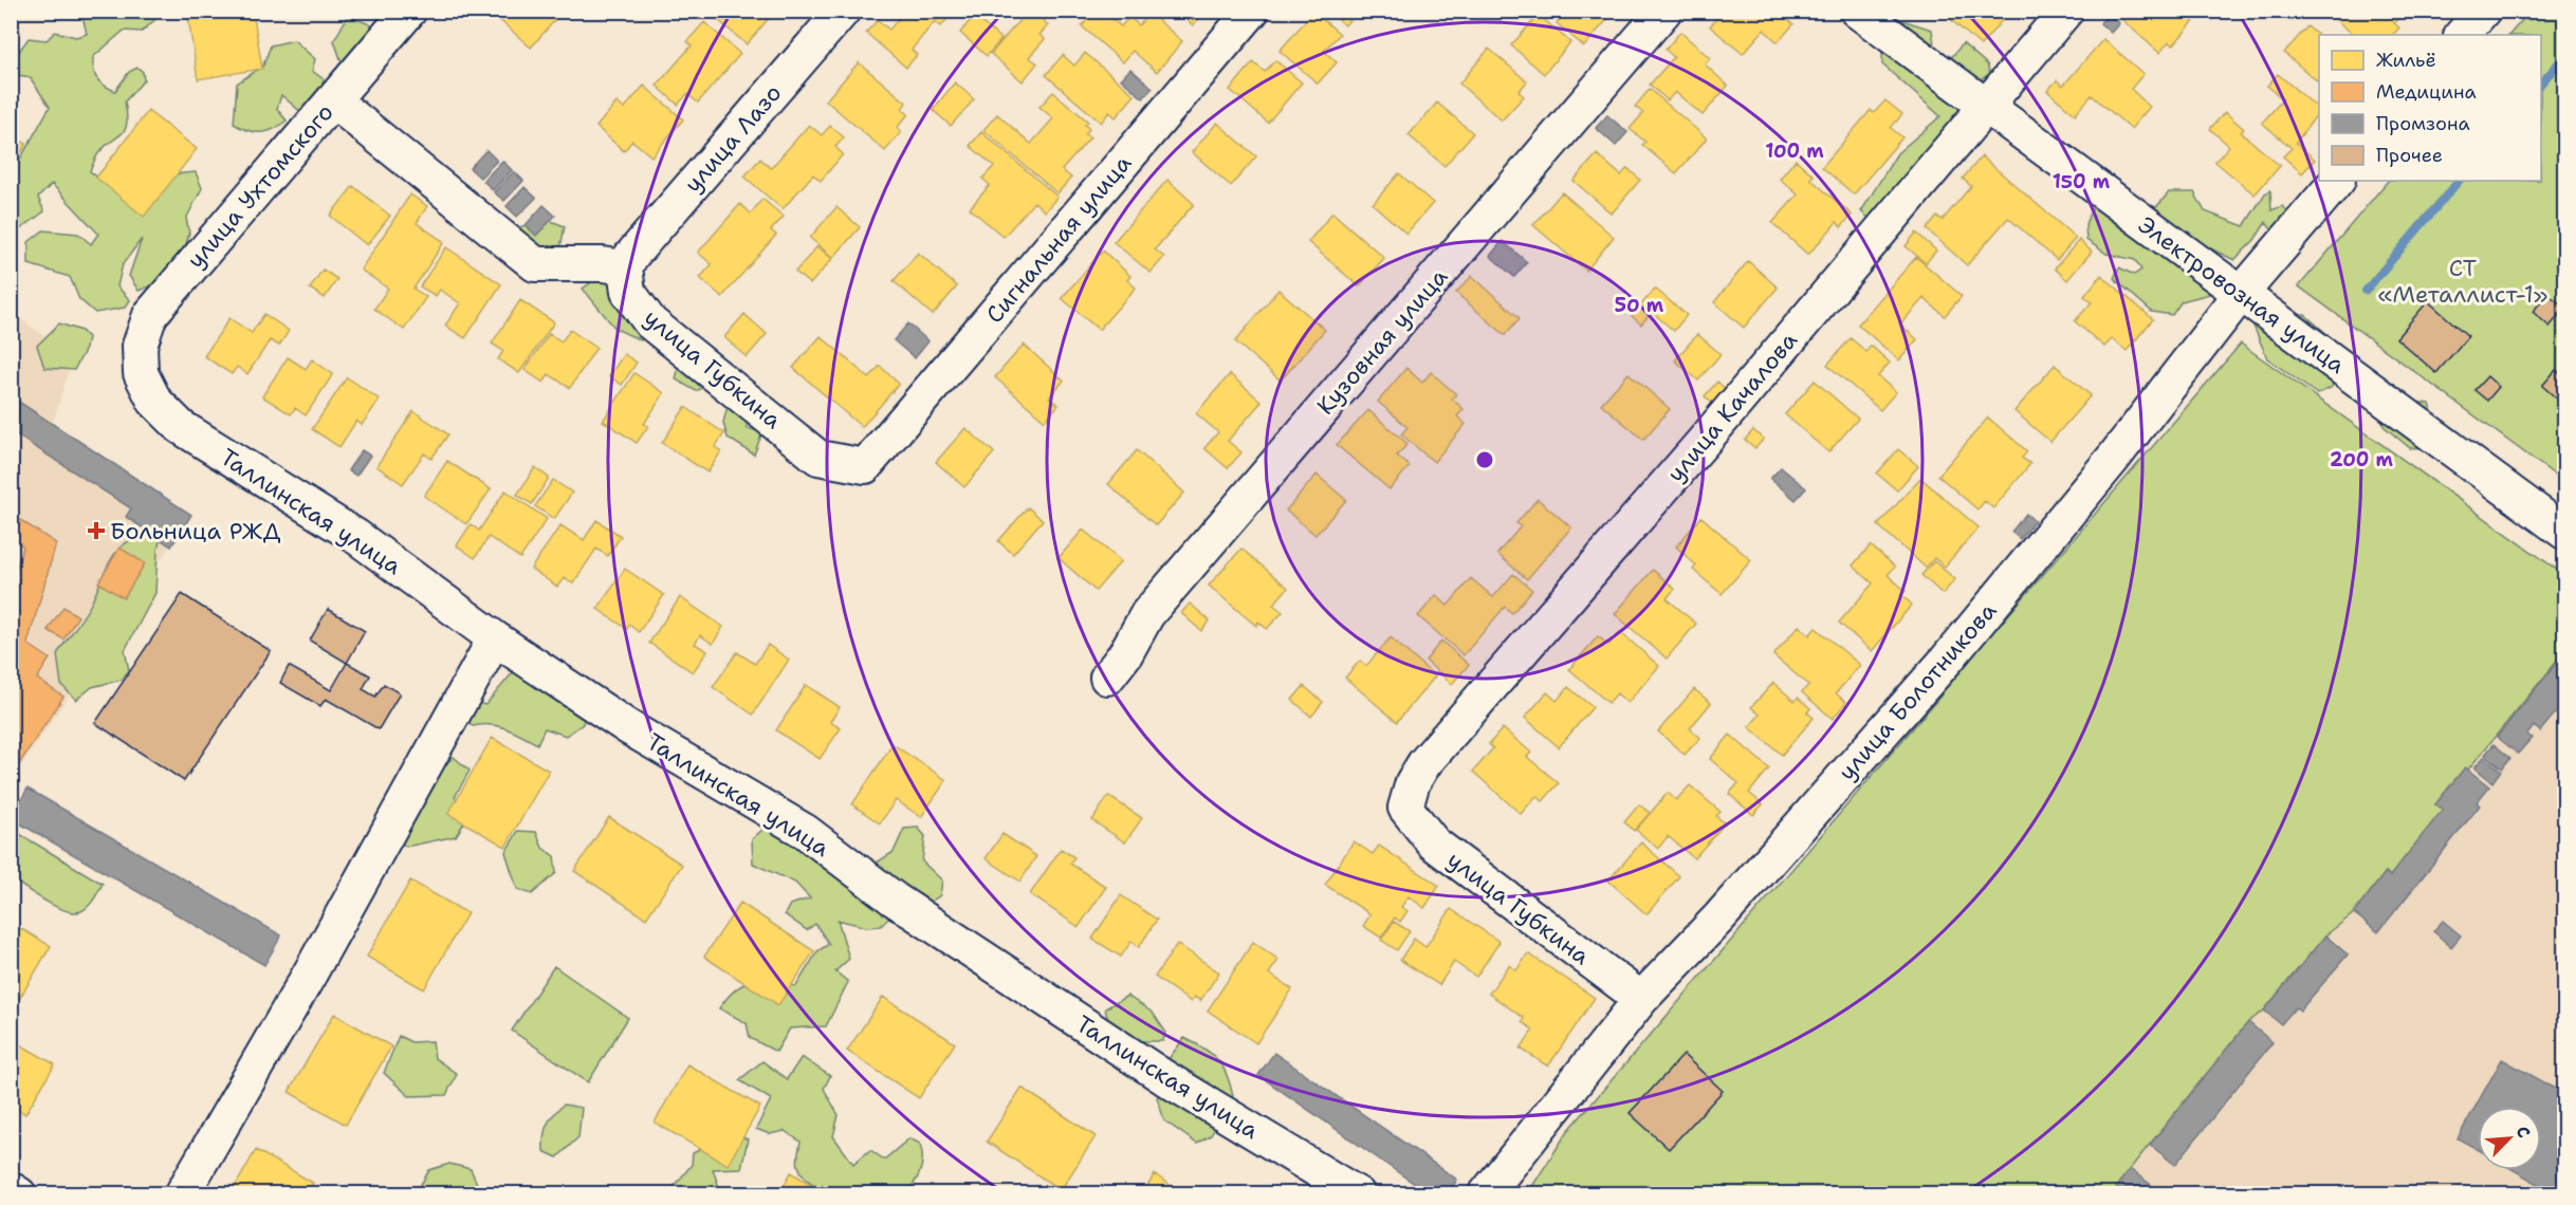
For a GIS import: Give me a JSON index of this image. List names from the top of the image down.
{
  "streets": {
    "street": [
      "улица Лазо",
      "улица Ухтомского",
      "Сигнальная улица",
      "Электровозная улица",
      "Кузовная улица",
      "улица Губкина",
      "улица Качалова",
      "Таллинская улица",
      "улица Болотникова"
    ]
  },
  "crossings": [
    ["улица Лазо", "улица Губкина"],
    ["улица Ухтомского", "Таллинская улица"],
    ["Сигнальная улица", "улица Губкина"],
    ["Электровозная улица", "улица Качалова"],
    ["Электровозная улица", "улица Болотникова"],
    ["улица Губкина", "улица Качалова"],
    ["улица Губкина", "улица Болотникова"]
  ],
  "parks": ["СТ «Металлист-1»"],
  "places": {
    "health": ["Больница РЖД"]
  },
  "legend": [
    "Жильё",
    "Медицина",
    "Промзона",
    "Прочее"
  ],
  "north": "top right",
  "rings": [
    "100 m",
    "150 m",
    "50 m",
    "200 m"
  ]
}
